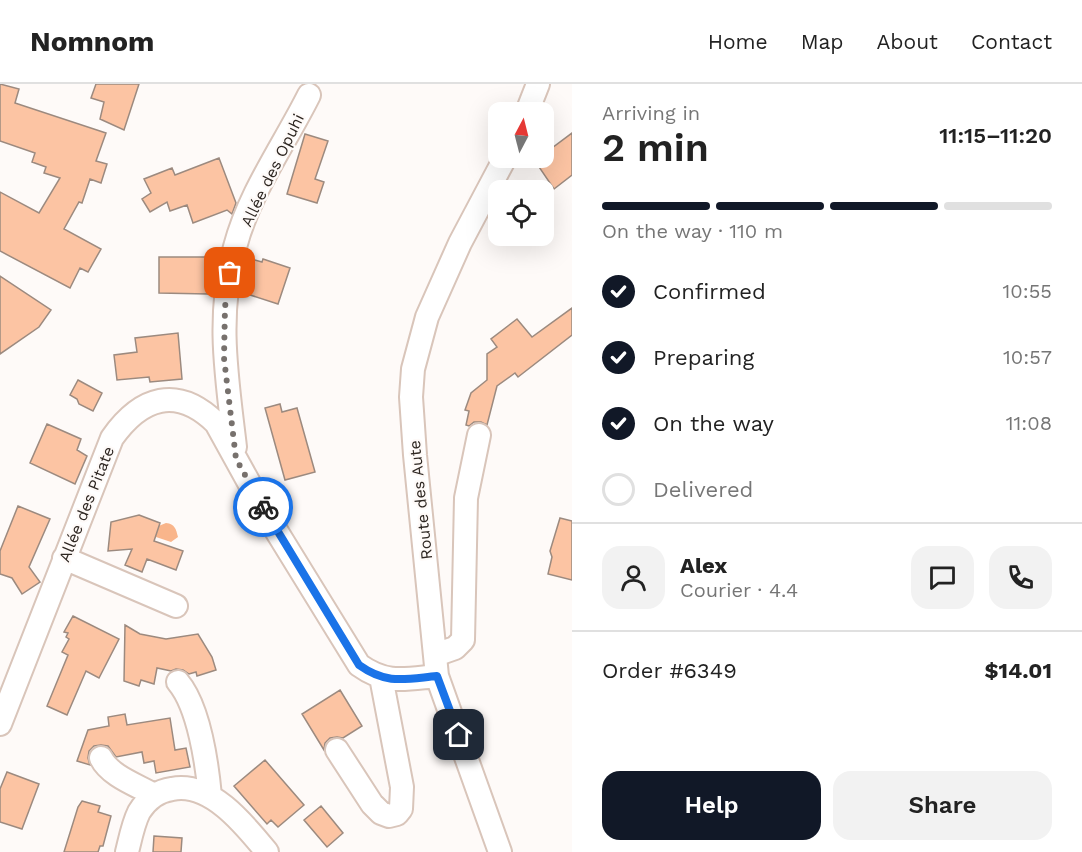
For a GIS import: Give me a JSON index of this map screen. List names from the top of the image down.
{
  "streets": {
    "street": ["Allée des Opuhi", "Route des Aute", "Allée des Pitate"]
  },
  "crossings": [
    ["Allée des Opuhi", "Allée des Pitate"],
    ["Route des Aute", "Allée des Pitate"]
  ],
  "north": "top",
  "page": {
    "header": "Nomnom",
    "nav": [
      "Home",
      "Map",
      "About",
      "Contact"
    ],
    "heading": ["2 min", "Arriving in", "11:15–11:20"],
    "panel": [
      "Alex",
      "Courier · 4.4",
      "Order #6349",
      "$14.01"
    ],
    "bar": "On the way · 110 m",
    "list": [
      ["Confirmed", "10:55"],
      ["Preparing", "10:57"],
      ["On the way", "11:08"],
      "Delivered"
    ],
    "buttons": ["Help", "Share"]
  }
}
